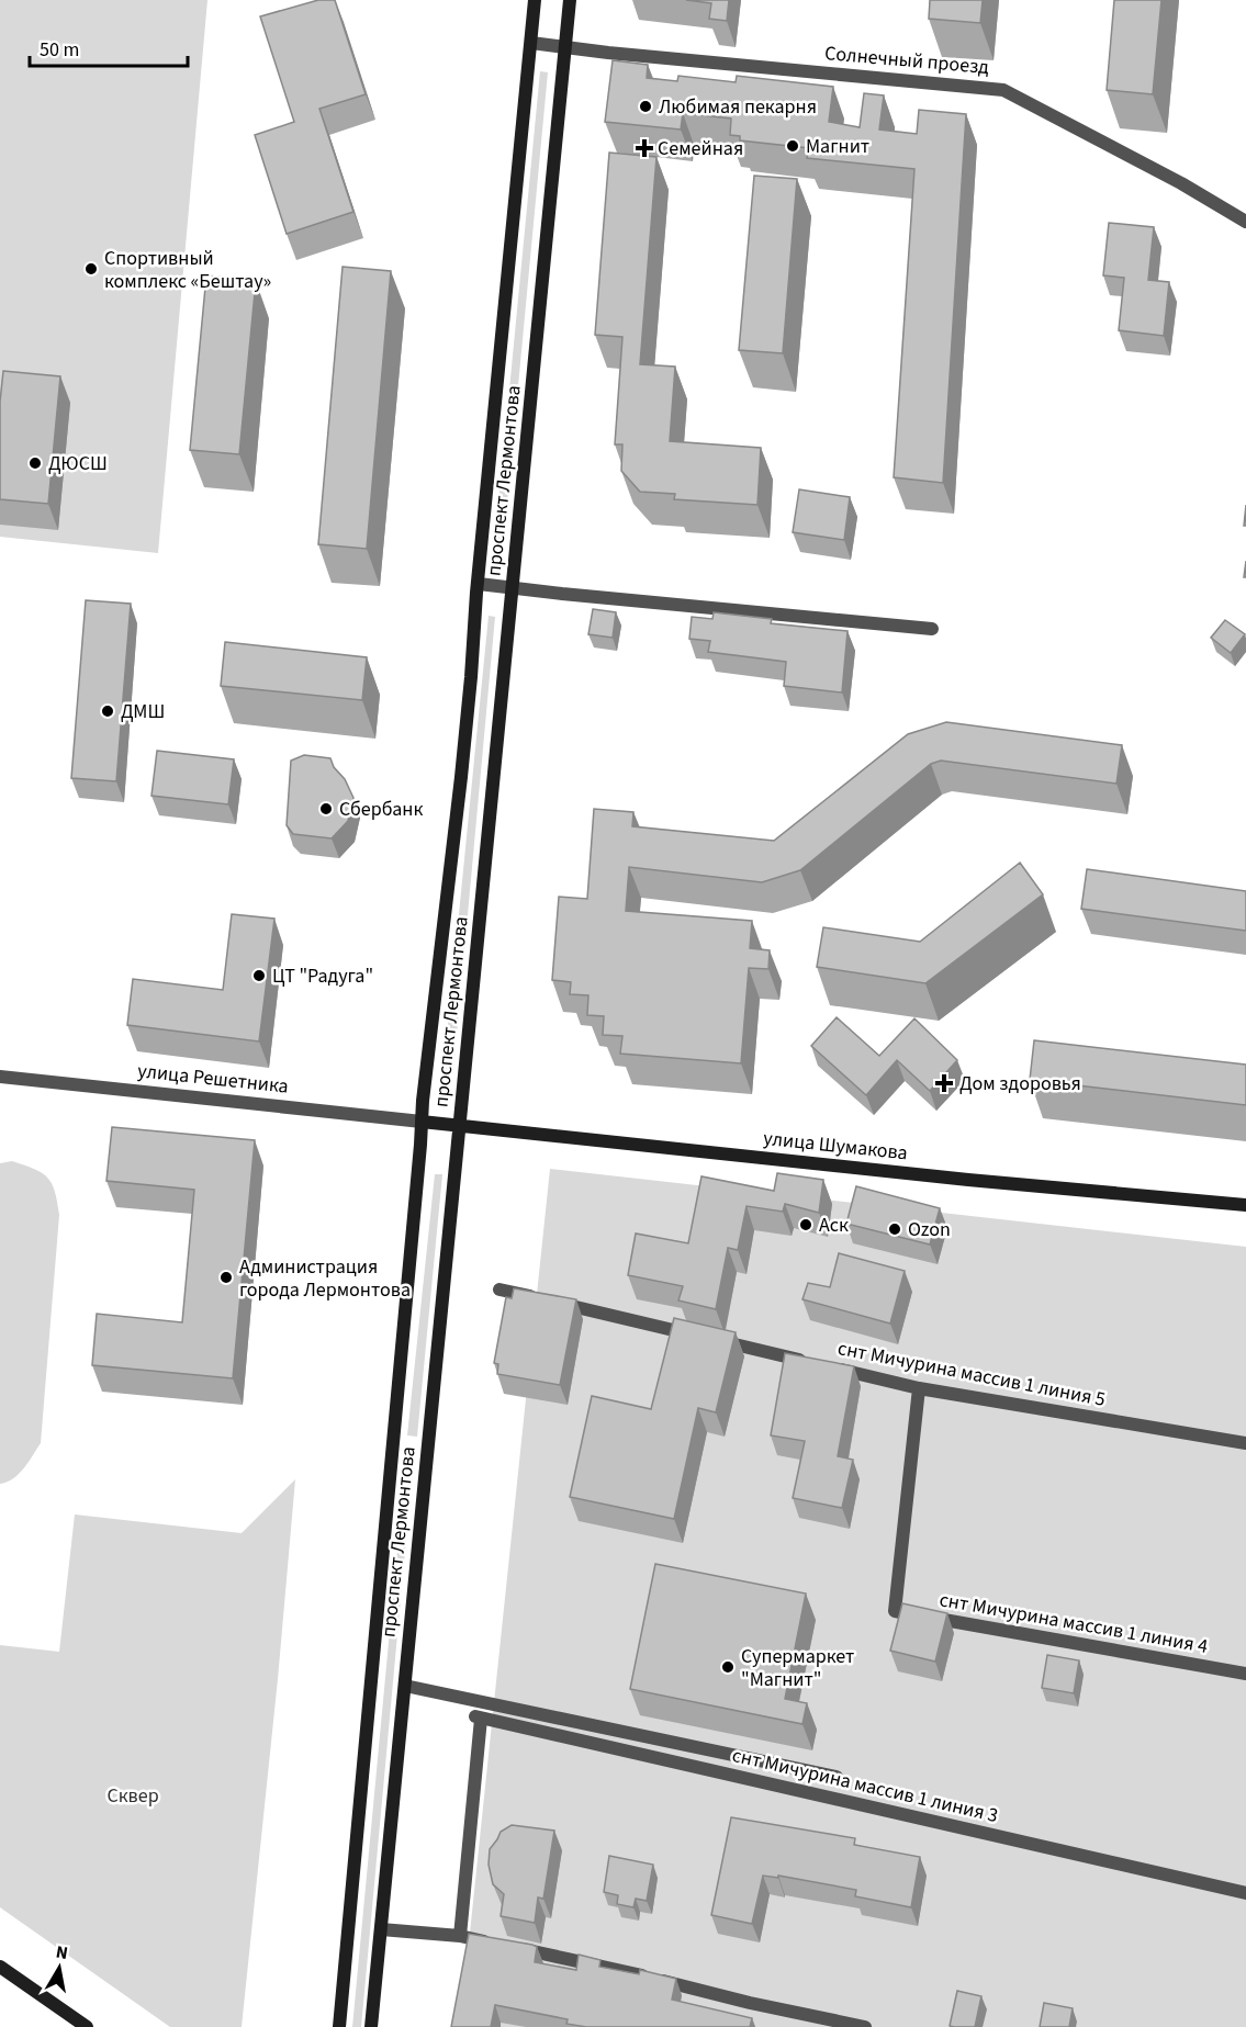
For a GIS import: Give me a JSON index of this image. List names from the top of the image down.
{
  "streets": {
    "street": [
      "Солнечный проезд",
      "проспект Лермонтова",
      "улица Решетника",
      "улица Шумакова",
      "снт Мичурина массив 1 линия 5",
      "снт Мичурина массив 1 линия 4",
      "снт Мичурина массив 1 линия 3"
    ]
  },
  "crossings": [
    ["Солнечный проезд", "проспект Лермонтова"],
    ["проспект Лермонтова", "улица Решетника"],
    ["проспект Лермонтова", "улица Шумакова"],
    ["улица Решетника", "улица Шумакова"],
    ["снт Мичурина массив 1 линия 5", "снт Мичурина массив 1 линия 4"]
  ],
  "parks": ["Сквер"],
  "places": {
    "other": [
      "Любимая пекарня",
      "Магнит",
      "Спортивный комплекс «Бештау»",
      "ДЮСШ",
      "ДМШ",
      "Сбербанк",
      "ЦТ \"Радуга\"",
      "Аск",
      "Ozon",
      "Администрация города Лермонтова",
      "Супермаркет \"Магнит\""
    ],
    "health": ["Семейная", "Дом здоровья"]
  },
  "scale_bar": "50 m",
  "north": "top"
}
